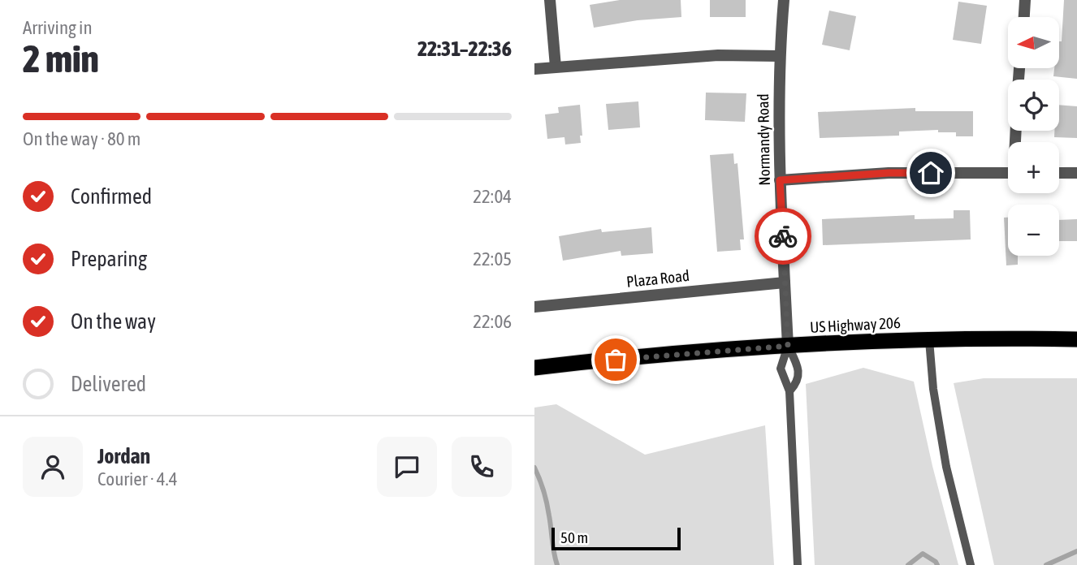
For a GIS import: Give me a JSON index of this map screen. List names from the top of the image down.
{
  "streets": {
    "highway": ["US Highway 206"],
    "street": ["Normandy Road", "Plaza Road"]
  },
  "crossings": [
    ["Normandy Road", "Plaza Road"],
    ["Normandy Road", "US Highway 206"]
  ],
  "scale_bar": "50 m",
  "north": "left",
  "page": {
    "heading": ["2 min", "Arriving in", "22:31–22:36"],
    "panel": ["Jordan", "Courier · 4.4"],
    "map_buttons": ["+", "−"],
    "bar": "On the way · 80 m",
    "list": [
      ["Confirmed", "22:04"],
      ["Preparing", "22:05"],
      ["On the way", "22:06"],
      "Delivered"
    ],
    "scale": "50 m"
  }
}
